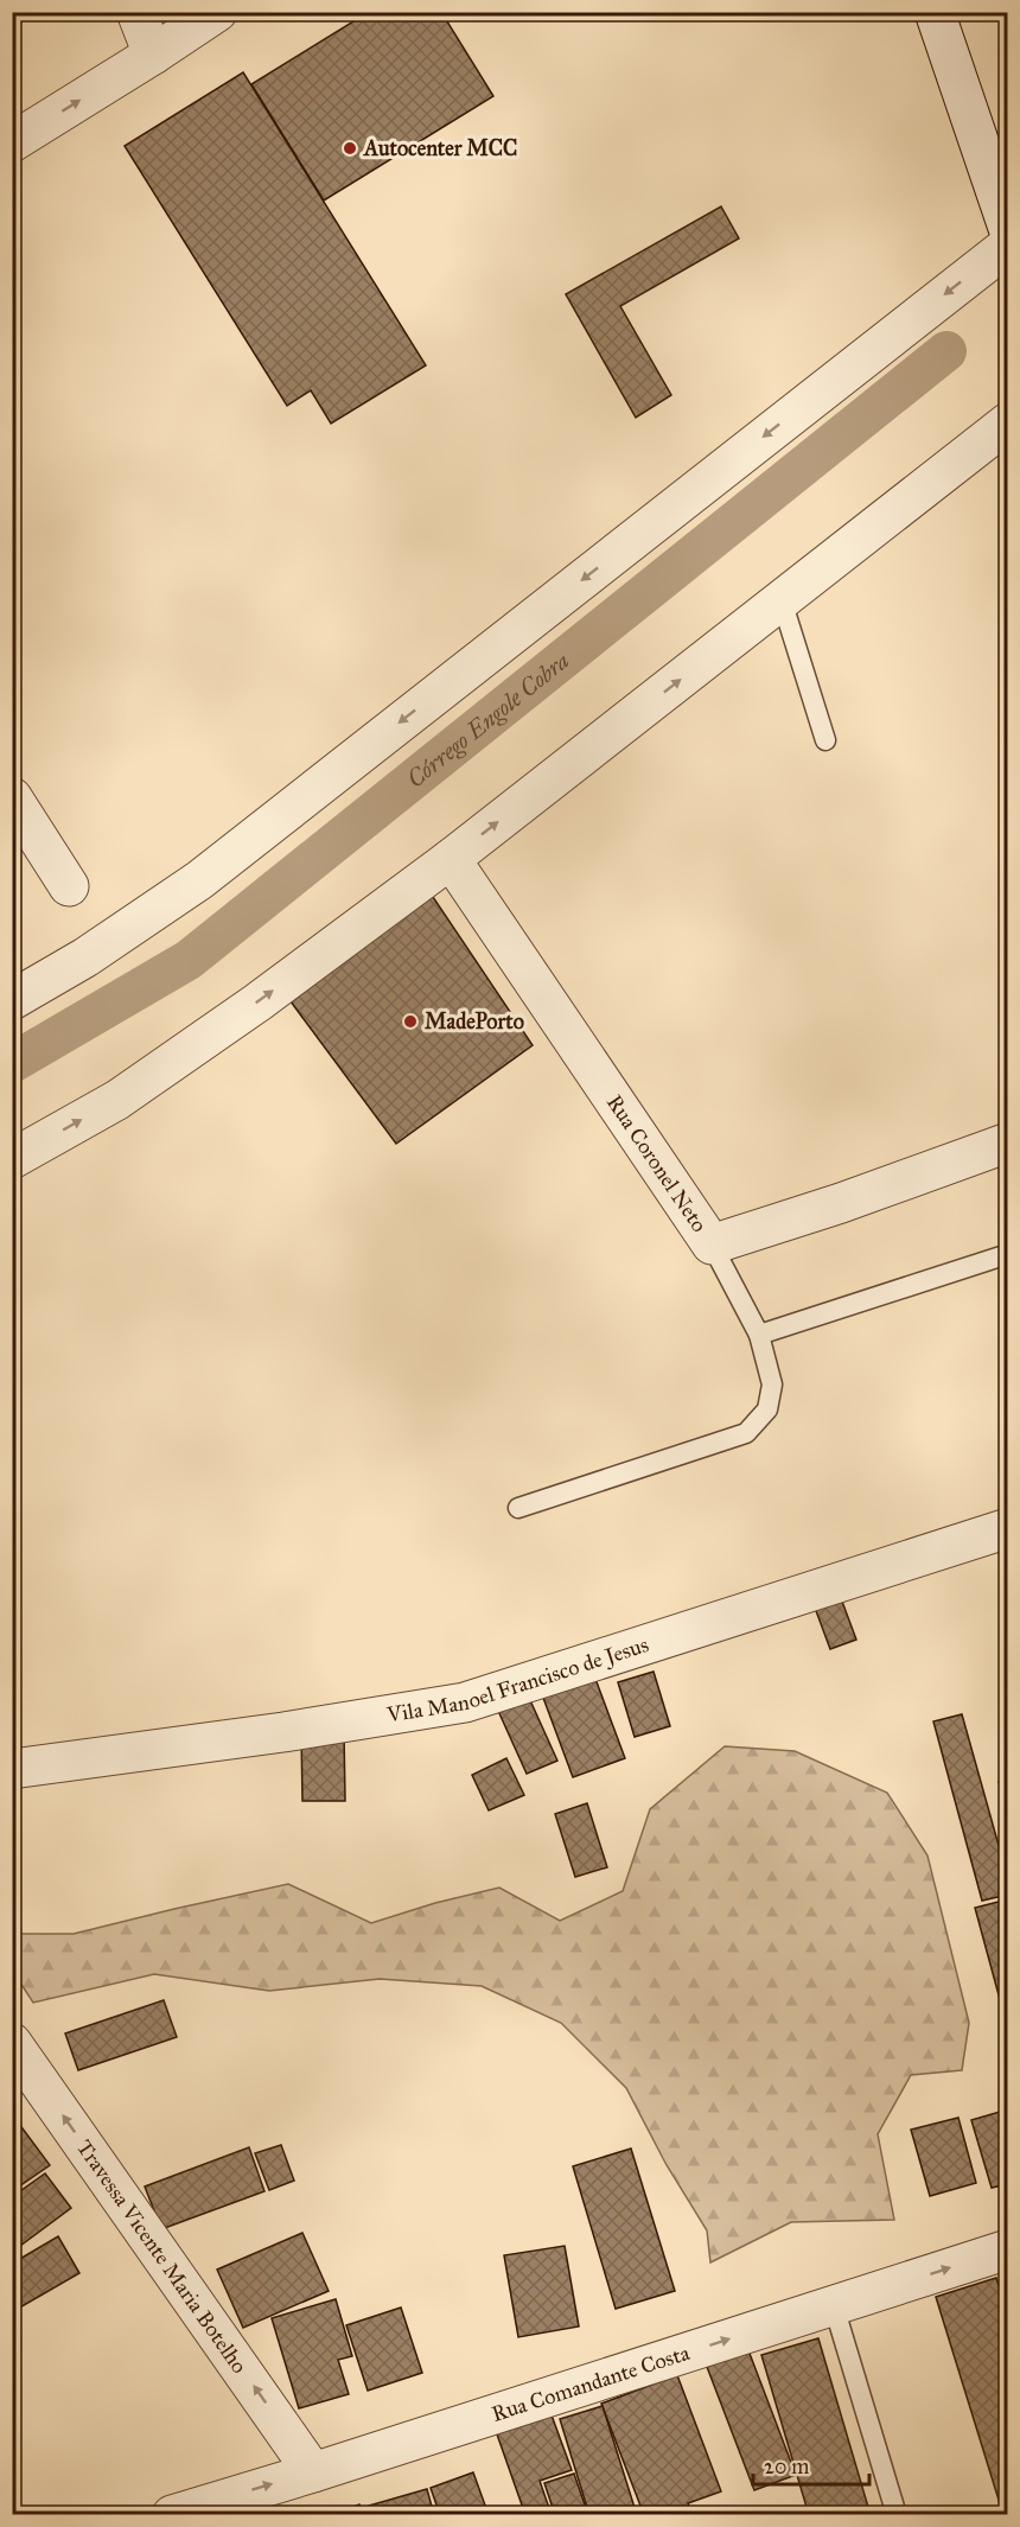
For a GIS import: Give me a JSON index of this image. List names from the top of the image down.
{
  "streets": {
    "street": [
      "Rua Coronel Neto",
      "Vila Manoel Francisco de Jesus",
      "Travessa Vicente Maria Botelho",
      "Rua Comandante Costa"
    ]
  },
  "crossings": [
    ["Travessa Vicente Maria Botelho", "Rua Comandante Costa"]
  ],
  "one_way": ["Travessa Vicente Maria Botelho", "Rua Comandante Costa"],
  "water": ["Córrego Engole Cobra"],
  "places": ["Autocenter MCC", "MadePorto"],
  "scale_bar": "20 m"
}
